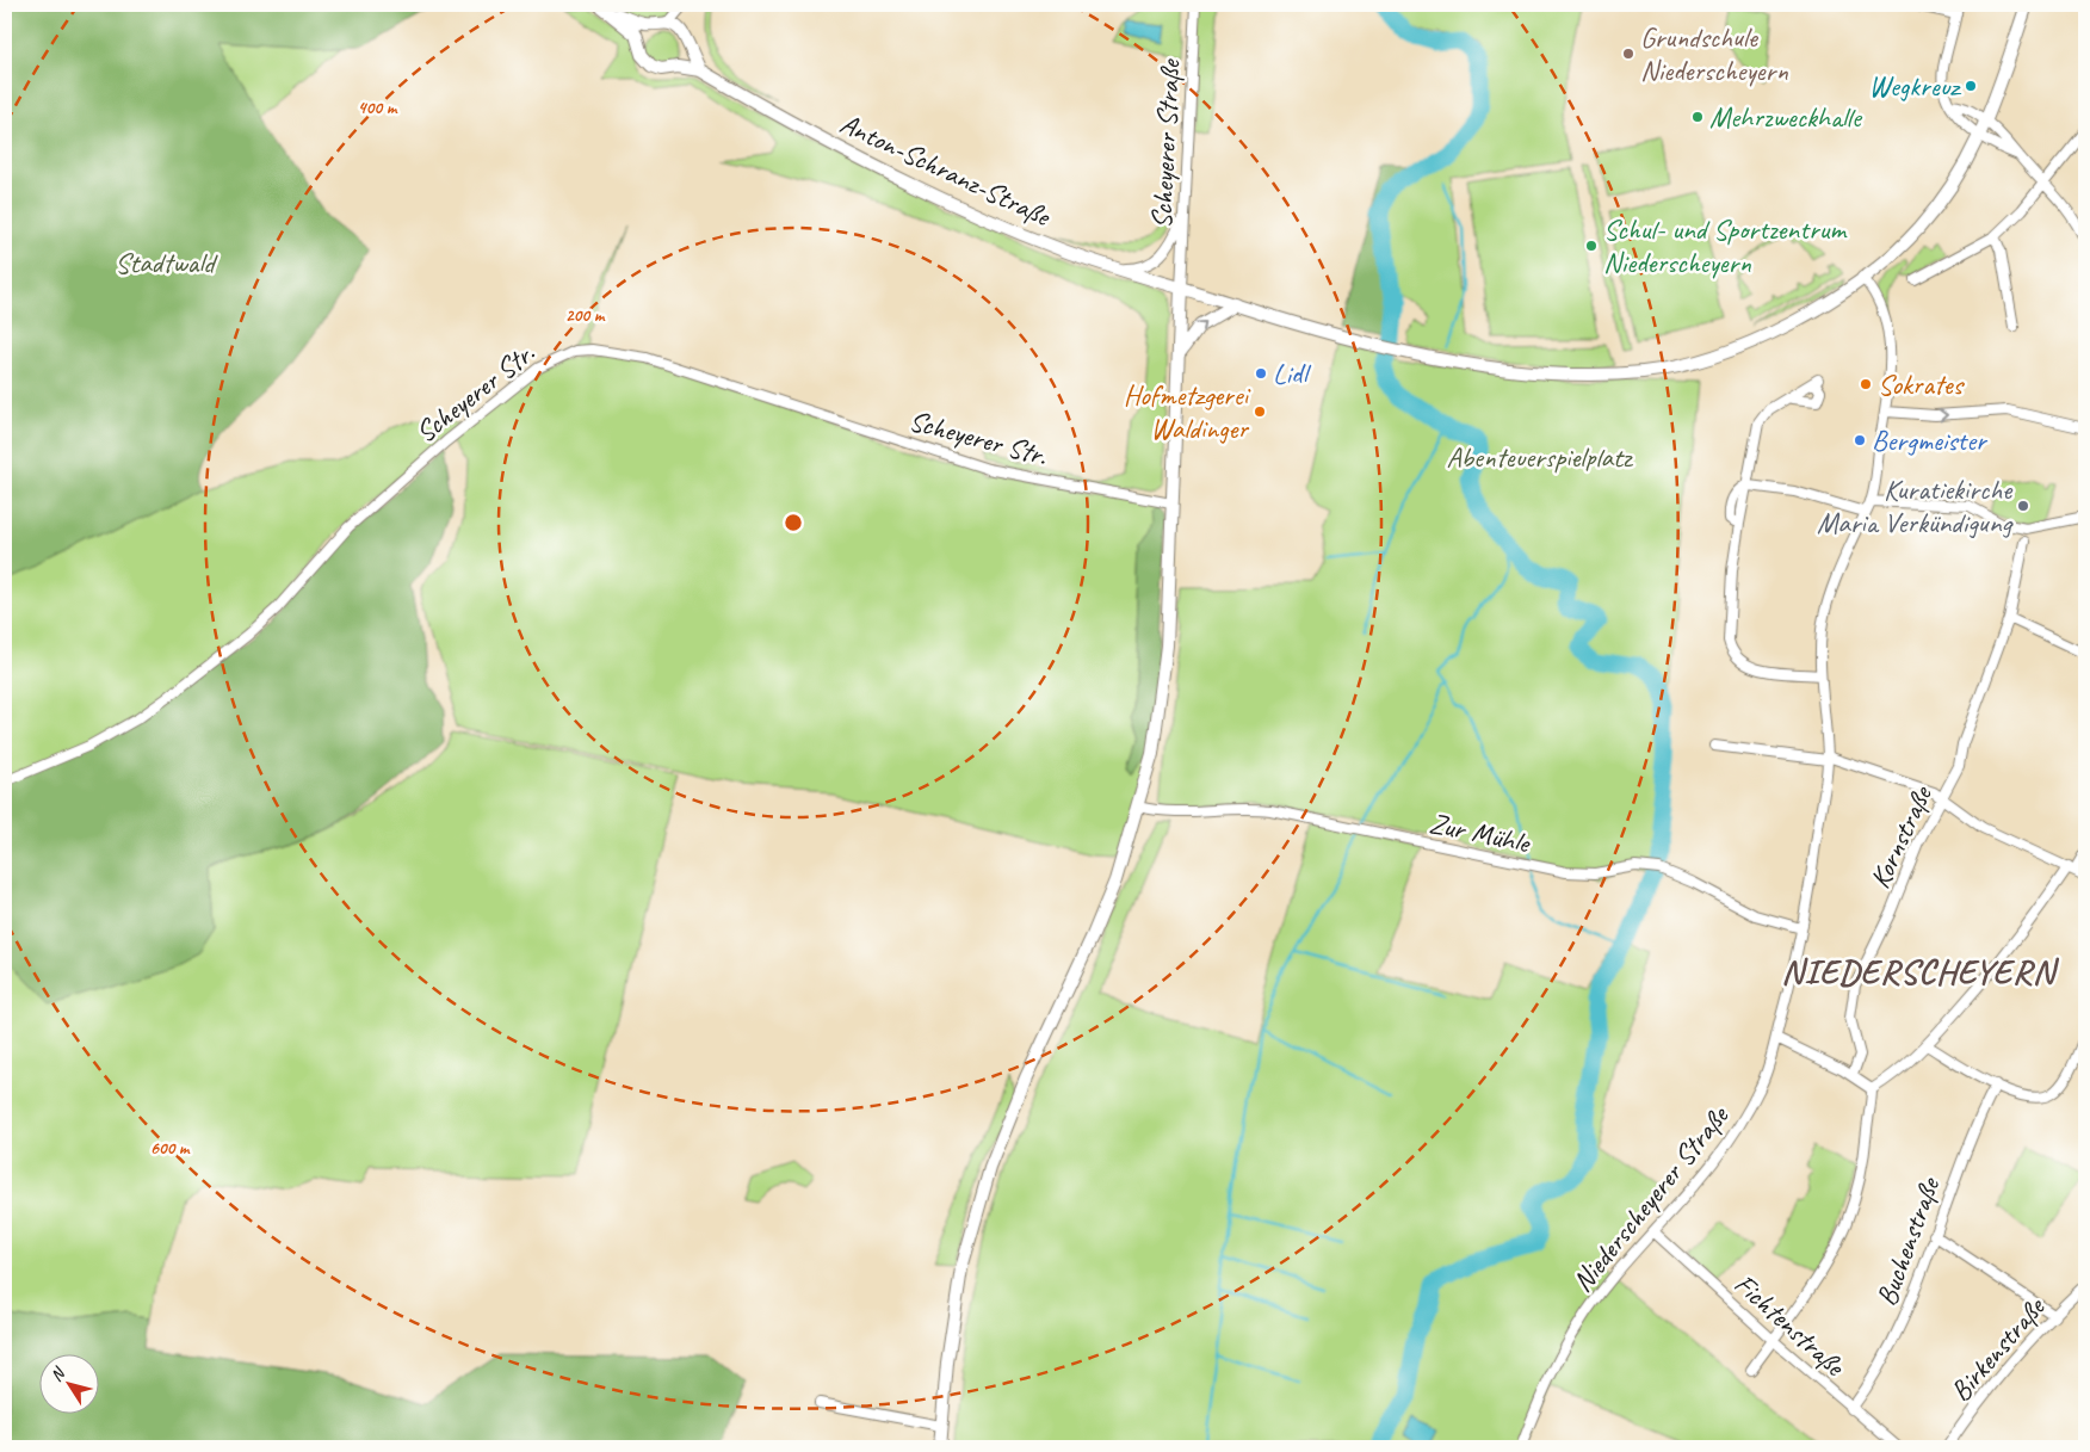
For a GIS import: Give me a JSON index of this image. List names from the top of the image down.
{
  "streets": {
    "main road": ["Anton-Schranz-Straße"],
    "street": [
      "Scheyerer Straße",
      "Scheyerer Str.",
      "Zur Mühle",
      "Kornstraße",
      "Niederscheyerer Straße",
      "Buchenstraße",
      "Fichtenstraße",
      "Birkenstraße"
    ]
  },
  "crossings": [
    ["Scheyerer Straße", "Anton-Schranz-Straße"],
    ["Anton-Schranz-Straße", "Niederscheyerer Straße"],
    ["Zur Mühle", "Niederscheyerer Straße"],
    ["Niederscheyerer Straße", "Fichtenstraße"],
    ["Buchenstraße", "Fichtenstraße"]
  ],
  "districts": ["NIEDERSCHEYERN"],
  "parks": ["Stadtwald", "Abenteuerspielplatz"],
  "places": [
    "Grundschule Niederscheyern",
    "Wegkreuz",
    "Mehrzweckhalle",
    "Schul- und Sportzentrum Niederscheyern",
    "Lidl",
    "Sokrates",
    "Hofmetzgerei Waldinger",
    "Bergmeister",
    "Kuratiekirche Maria Verkündigung"
  ],
  "north": "top left",
  "rings": ["400 m", "200 m", "600 m"]
}
